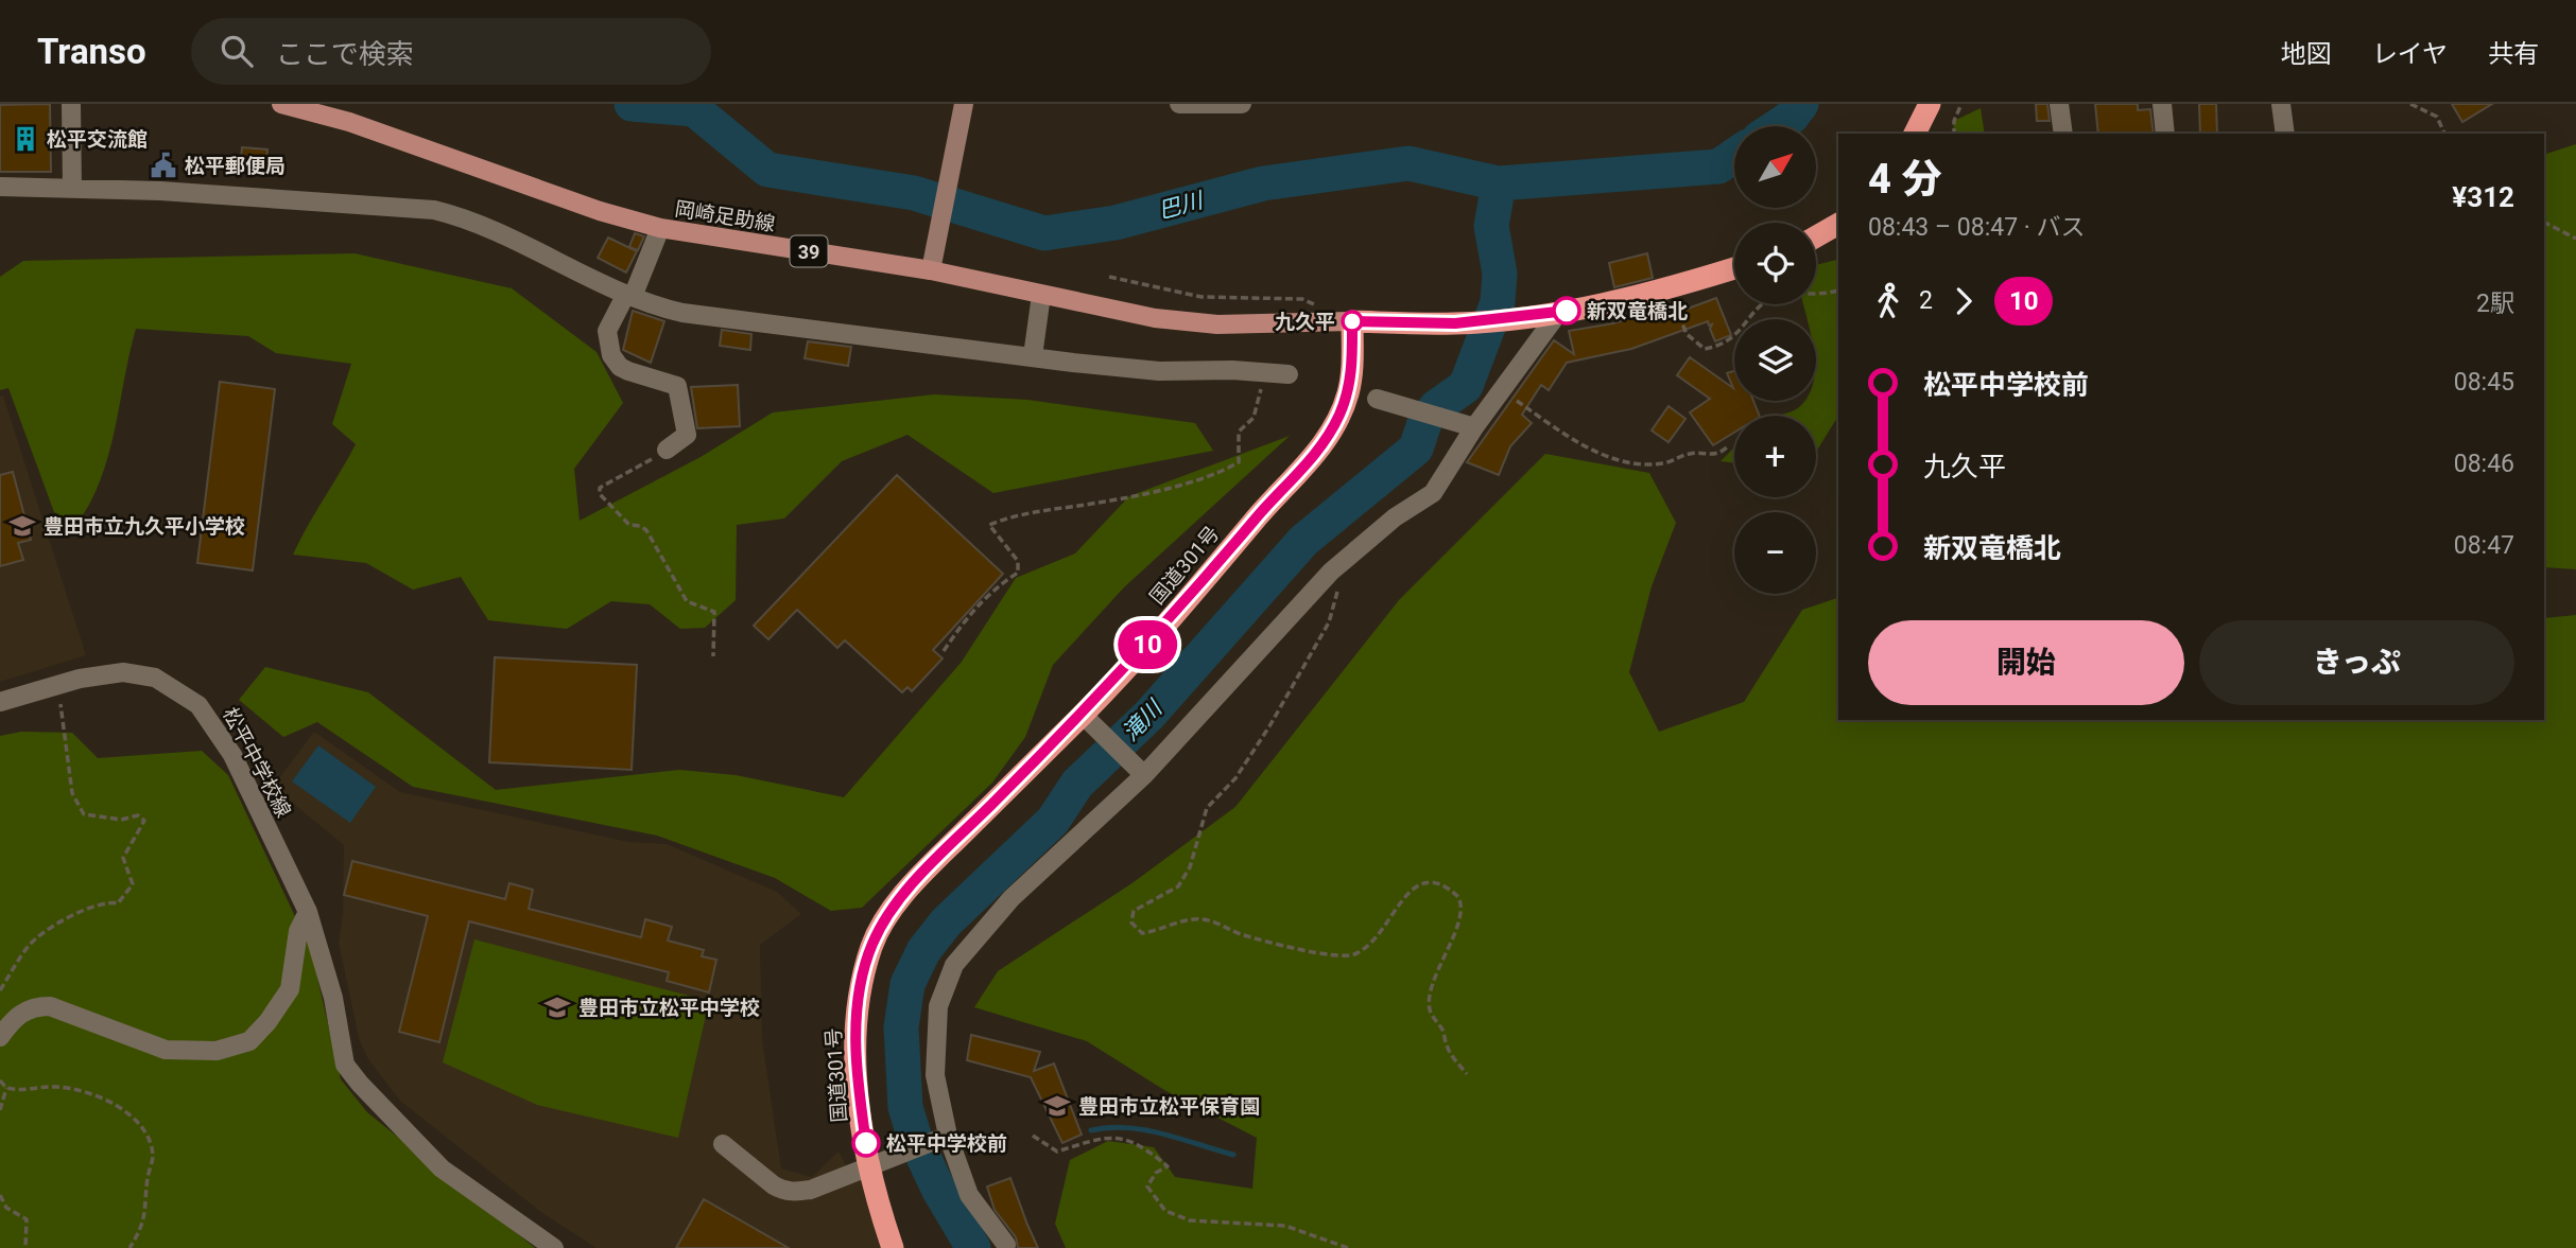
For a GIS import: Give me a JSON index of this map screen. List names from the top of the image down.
{
  "streets": {
    "highway": ["国道301号"],
    "main road": ["岡崎足助線", "39"],
    "street": ["松平中学校線"]
  },
  "crossings": [
    ["岡崎足助線", "国道301号"]
  ],
  "water": ["巴川", "滝川"],
  "places": {
    "building": ["松平交流館"],
    "public building": ["松平郵便局"],
    "other": ["新双竜橋北", "九久平", "松平中学校前"],
    "school or university": ["豊田市立九久平小学校", "豊田市立松平中学校", "豊田市立松平保育園"]
  },
  "lines": ["bus line 10"],
  "north": "top right",
  "page": {
    "header": "Transo",
    "search": "ここで検索",
    "nav": ["地図", "レイヤ", "共有"],
    "on_map": "10",
    "map_buttons": ["+", "−"],
    "heading": ["4 分", "08:43 – 08:47 · バス", "¥312"],
    "legs": ["2", "10", "2駅"],
    "list": [
      {
        "name": "松平中学校前",
        "value": "08:45"
      },
      {
        "name": "九久平",
        "value": "08:46"
      },
      {
        "name": "新双竜橋北",
        "value": "08:47"
      }
    ],
    "buttons": ["開始", "きっぷ"]
  }
}
